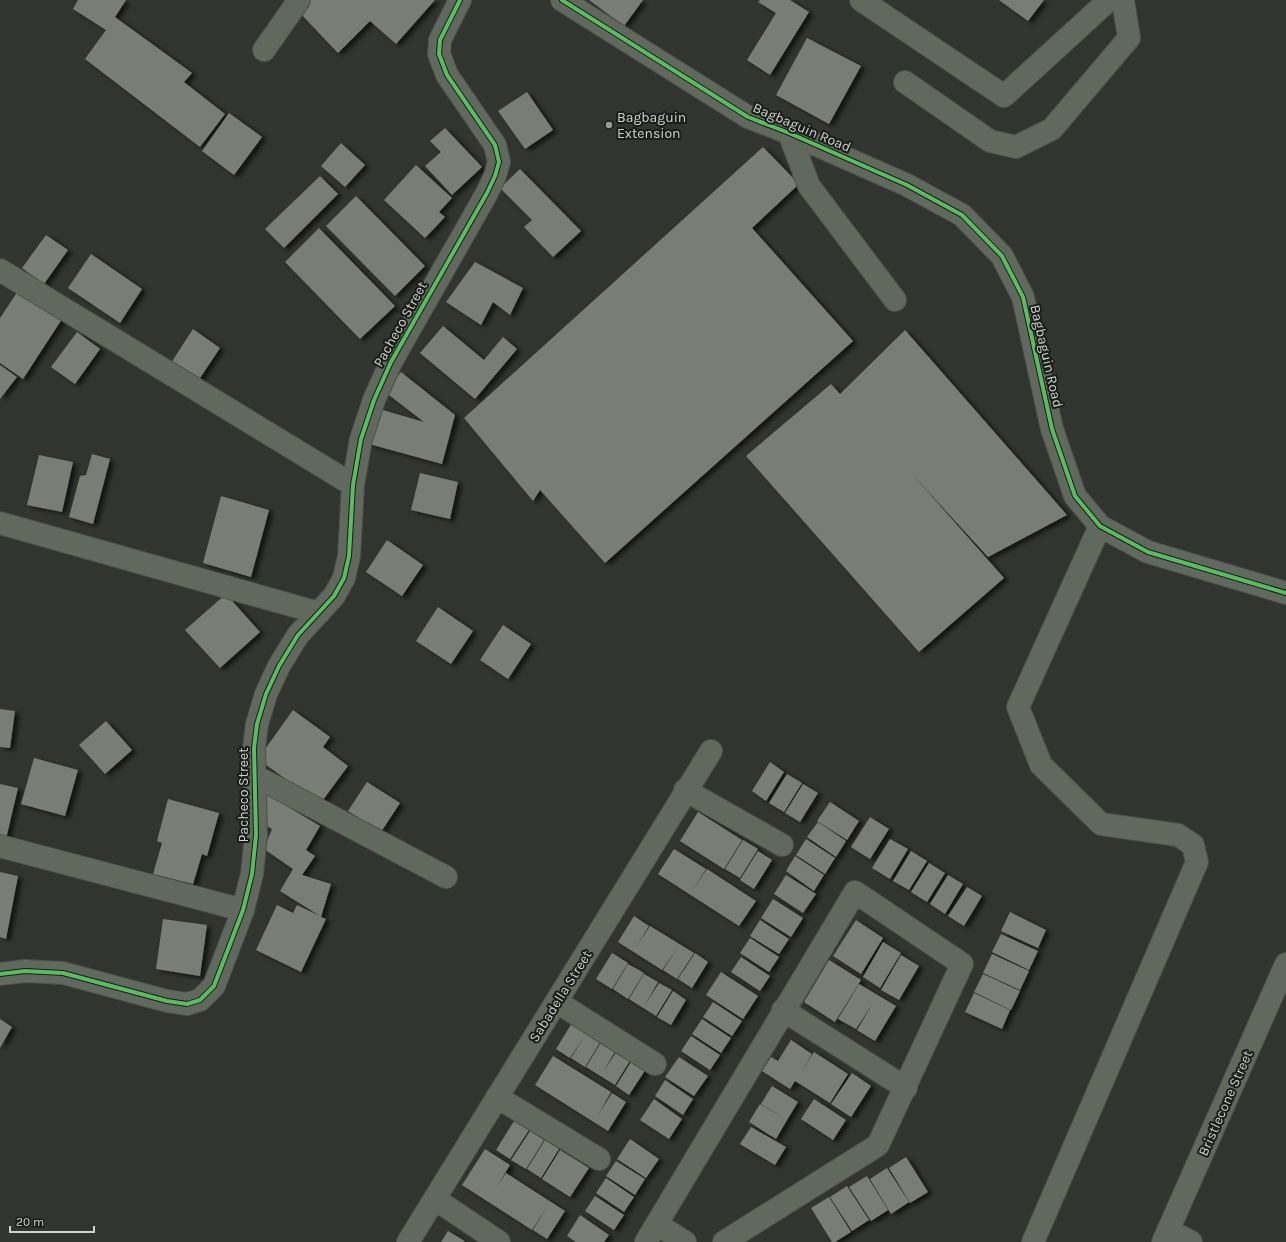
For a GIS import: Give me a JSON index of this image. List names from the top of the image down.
{
  "streets": {
    "street": [
      "Bagbaguin Road",
      "Pacheco Street",
      "Sabadella Street",
      "Bristlecone Street"
    ]
  },
  "places": ["Bagbaguin Extension"],
  "scale_bar": "20 m"
}
